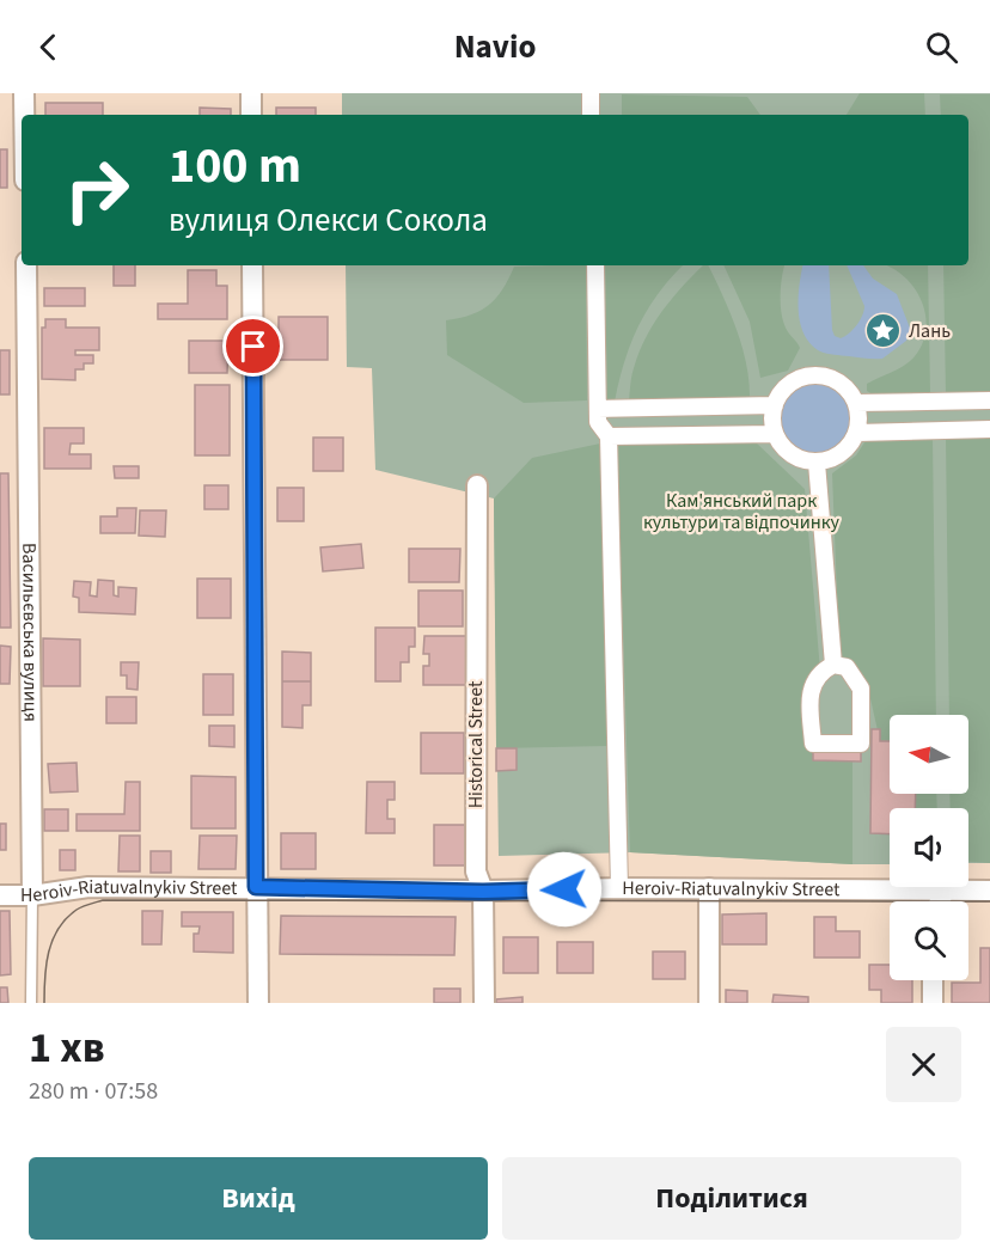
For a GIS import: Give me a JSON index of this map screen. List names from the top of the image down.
{
  "streets": {
    "street": ["Васильєвська вулиця", "Historical Street", "Heroiv-Riatuvalnykiv Street"]
  },
  "crossings": [
    ["Васильєвська вулиця", "Heroiv-Riatuvalnykiv Street"],
    ["Historical Street", "Heroiv-Riatuvalnykiv Street"]
  ],
  "parks": ["Кам'янський парк культури та відпочинку"],
  "places": {
    "place": ["Лань"]
  },
  "north": "left",
  "page": {
    "header": "Navio",
    "turn": ["100 m", "вулиця Олекси Сокола"],
    "heading": ["1 хв", "280 m · 07:58"],
    "buttons": ["Вихід", "Поділитися"]
  }
}
